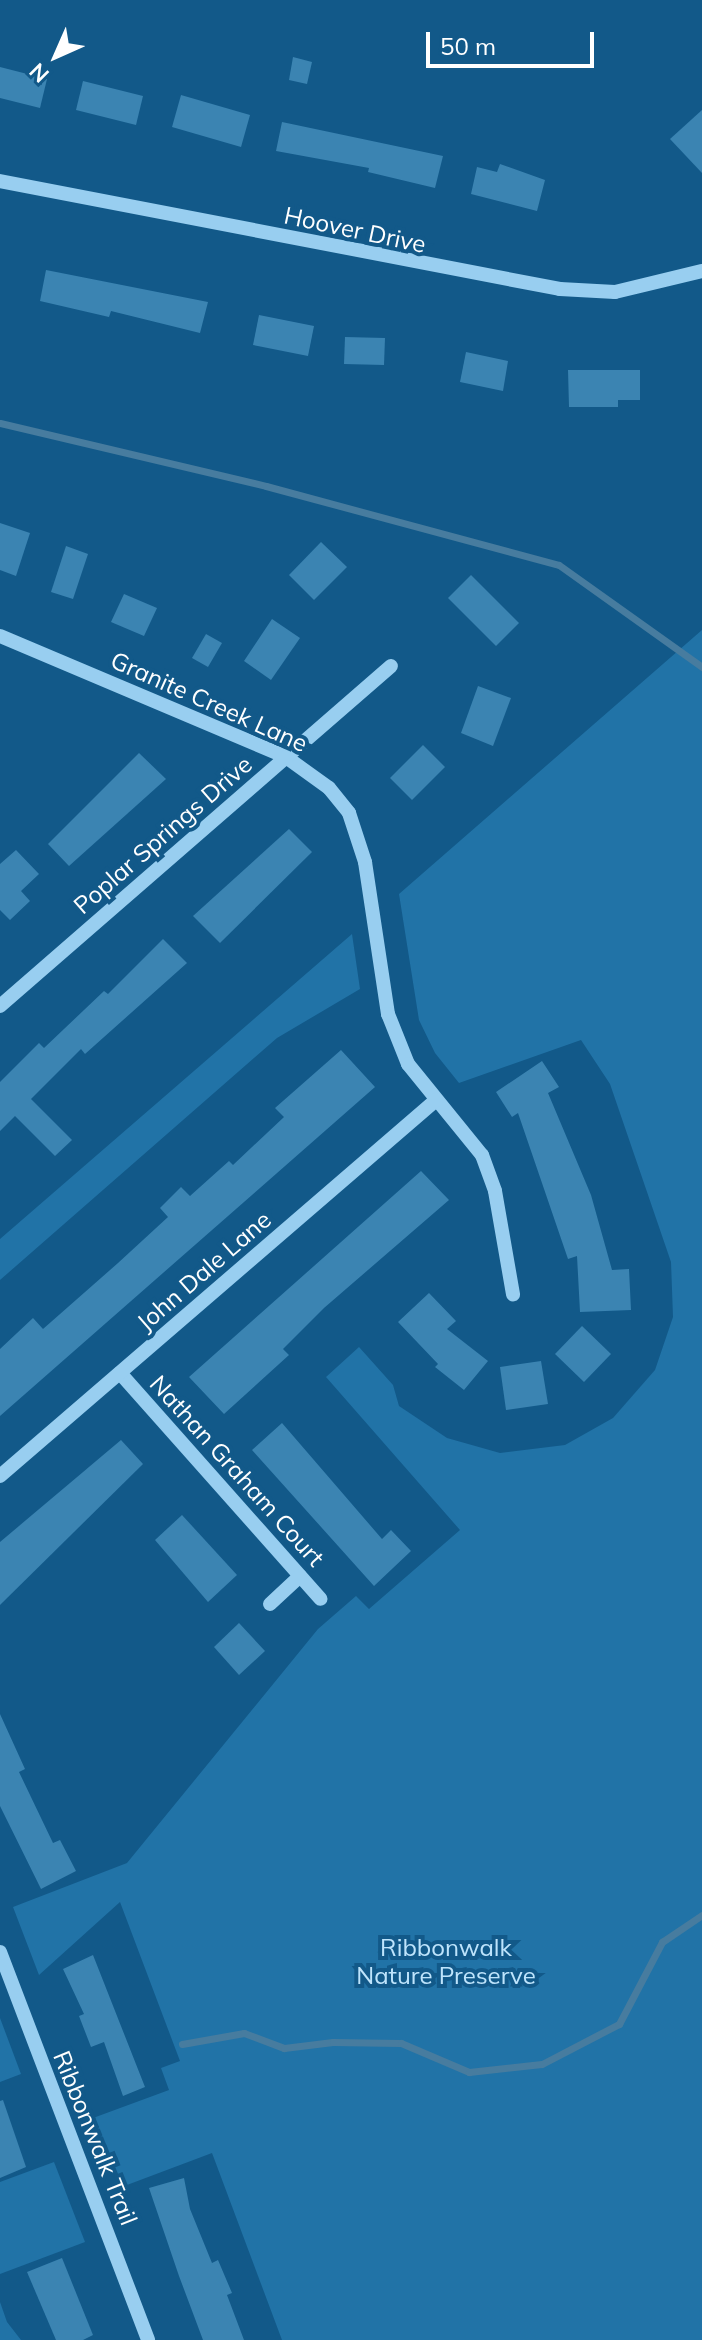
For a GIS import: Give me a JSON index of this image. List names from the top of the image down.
{
  "streets": {
    "street": [
      "Hoover Drive",
      "Granite Creek Lane",
      "Poplar Springs Drive",
      "John Dale Lane",
      "Nathan Graham Court",
      "Ribbonwalk Trail"
    ]
  },
  "crossings": [
    ["Granite Creek Lane", "Poplar Springs Drive"],
    ["Granite Creek Lane", "John Dale Lane"],
    ["John Dale Lane", "Nathan Graham Court"]
  ],
  "parks": ["Ribbonwalk Nature Preserve"],
  "scale_bar": "50 m",
  "north": "bottom left"
}
